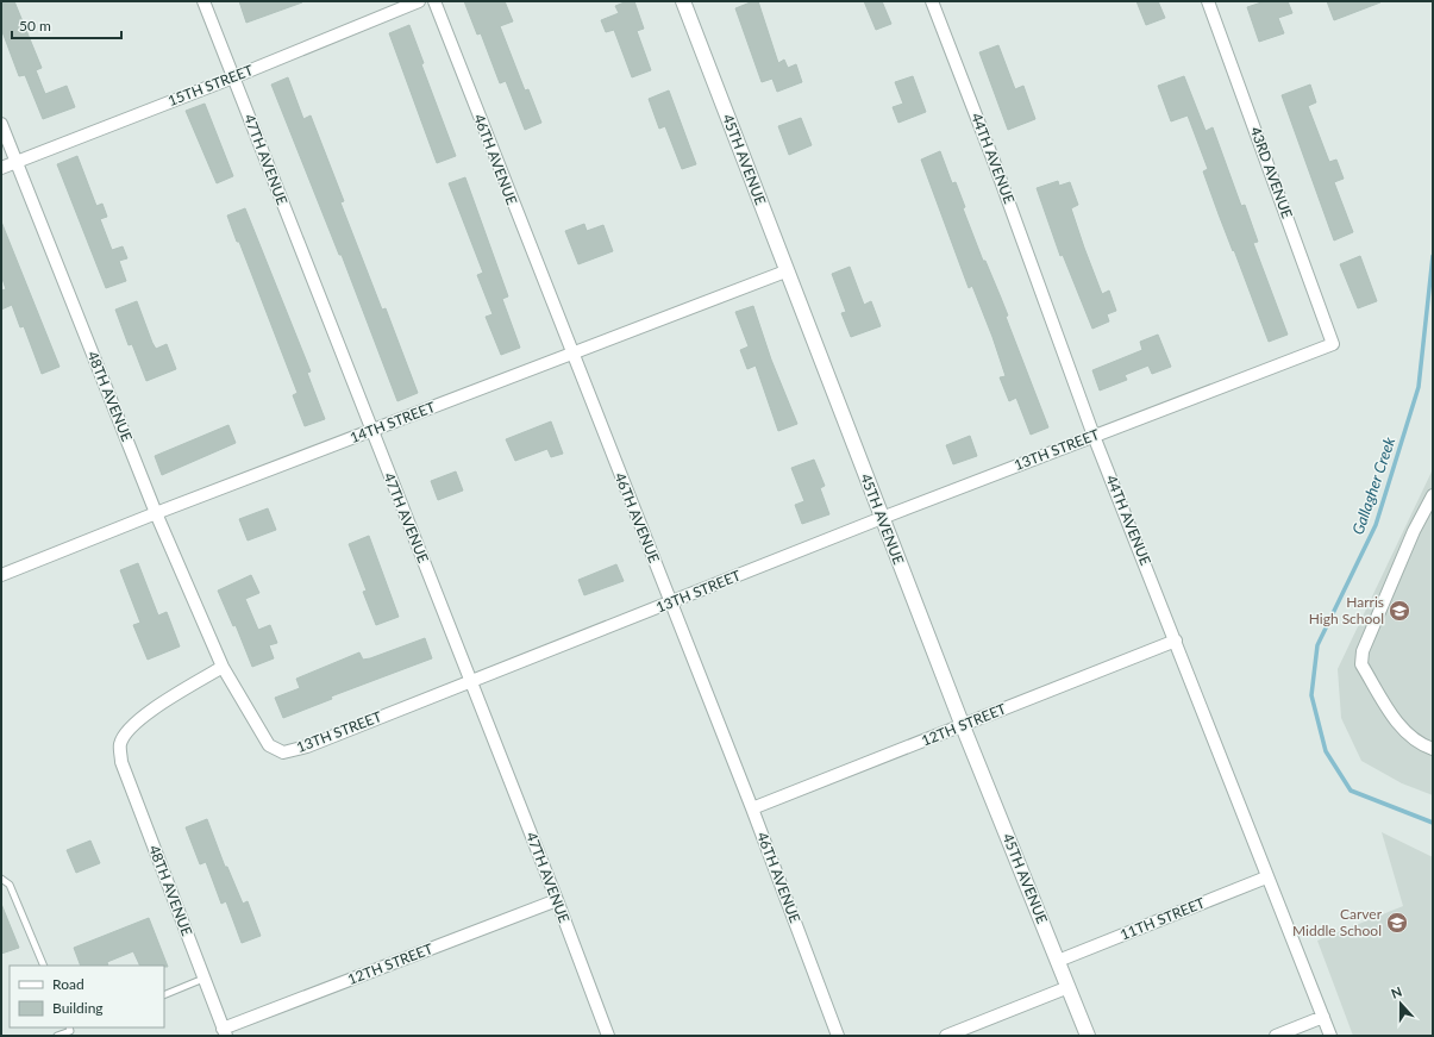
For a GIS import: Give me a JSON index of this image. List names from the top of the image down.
{
  "streets": {
    "street": [
      "15TH STREET",
      "44TH AVENUE",
      "47TH AVENUE",
      "46TH AVENUE",
      "45TH AVENUE",
      "43RD AVENUE",
      "48TH AVENUE",
      "14TH STREET",
      "13TH STREET",
      "12TH STREET",
      "11TH STREET"
    ]
  },
  "crossings": [
    ["15TH STREET", "47TH AVENUE"],
    ["15TH STREET", "48TH AVENUE"],
    ["44TH AVENUE", "13TH STREET"],
    ["44TH AVENUE", "12TH STREET"],
    ["44TH AVENUE", "11TH STREET"],
    ["47TH AVENUE", "14TH STREET"],
    ["47TH AVENUE", "13TH STREET"],
    ["47TH AVENUE", "12TH STREET"],
    ["46TH AVENUE", "14TH STREET"],
    ["46TH AVENUE", "13TH STREET"],
    ["46TH AVENUE", "12TH STREET"],
    ["45TH AVENUE", "14TH STREET"],
    ["45TH AVENUE", "13TH STREET"],
    ["45TH AVENUE", "12TH STREET"],
    ["45TH AVENUE", "11TH STREET"],
    ["43RD AVENUE", "13TH STREET"],
    ["48TH AVENUE", "14TH STREET"],
    ["48TH AVENUE", "13TH STREET"],
    ["48TH AVENUE", "12TH STREET"]
  ],
  "water": ["Gallagher Creek"],
  "places": {
    "school or university": ["Harris High School", "Carver Middle School"]
  },
  "legend": ["Road", "Building"],
  "scale_bar": "50 m",
  "north": "top"
}
